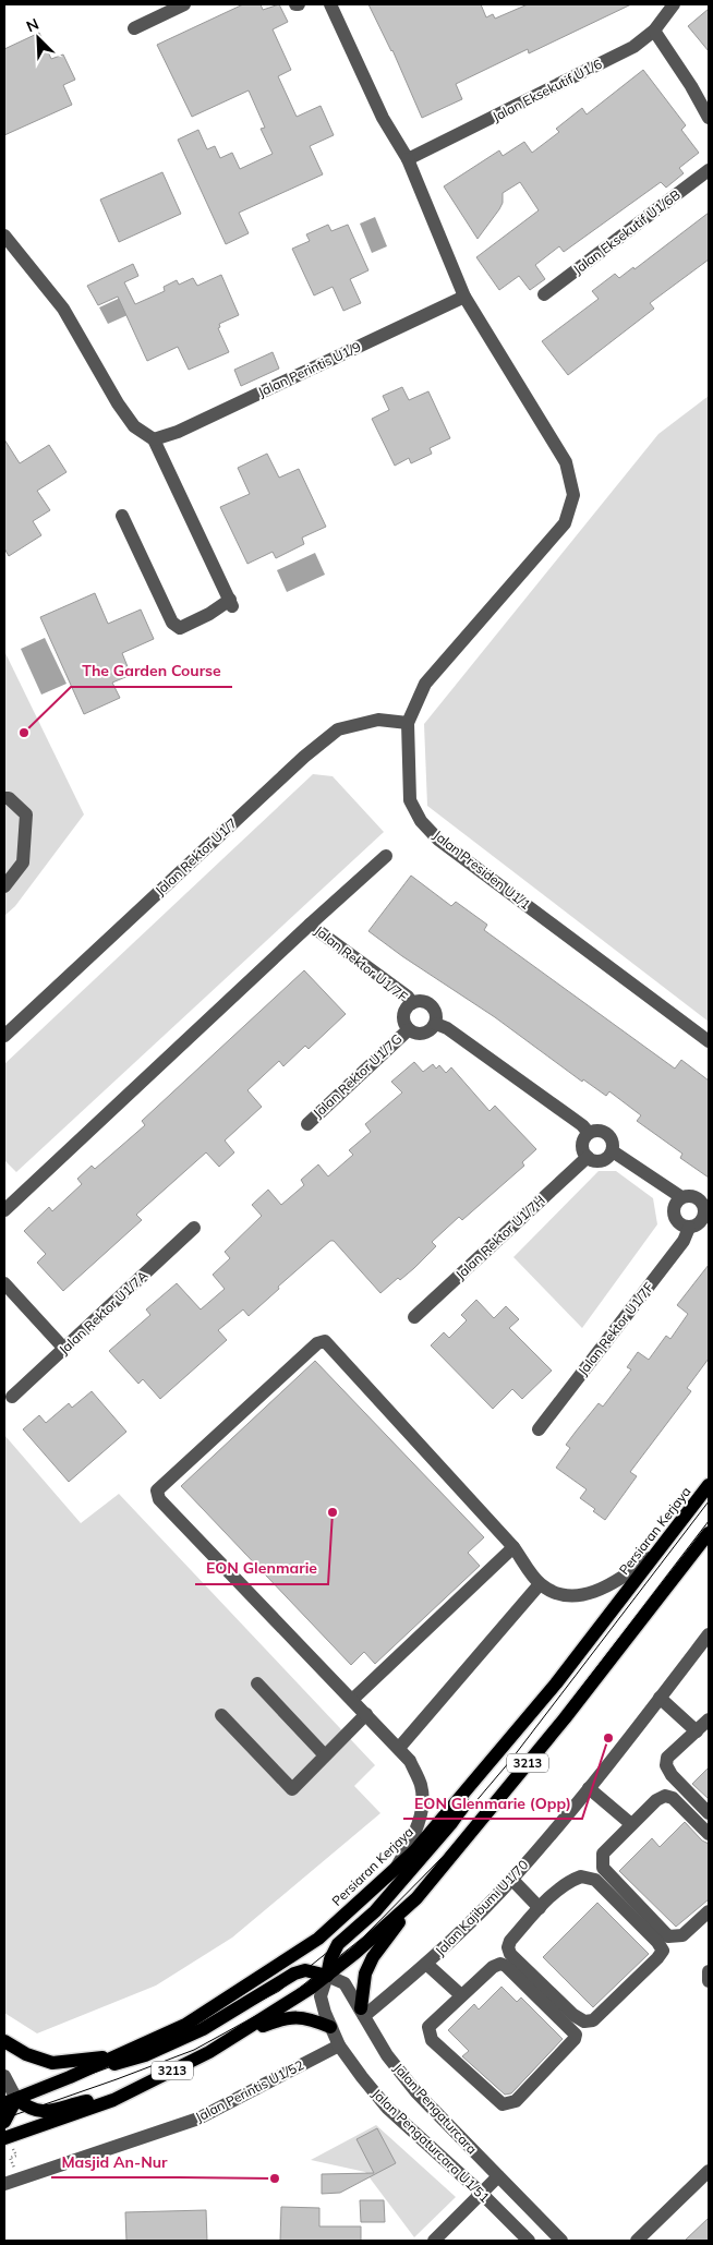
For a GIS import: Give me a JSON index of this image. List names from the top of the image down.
{
  "streets": {
    "main road": ["Persiaran Kerjaya", "3213"],
    "street": [
      "Jalan Eksekutif U1/6",
      "Jalan Eksekutif U1/6B",
      "Jalan Perintis U1/9",
      "Jalan Rektor U1/7",
      "Jalan Presiden U1/1",
      "Jalan Rektor U1/7F",
      "Jalan Rektor U1/7G",
      "Jalan Rektor U1/7H",
      "Jalan Rektor U1/7A",
      "Jalan Kajibumi U1/70",
      "Jalan Perintis U1/52",
      "Jalan Pengaturcara",
      "Jalan Pengaturcara U1/51"
    ]
  },
  "crossings": [
    ["Jalan Perintis U1/9", "Jalan Presiden U1/1"],
    ["Jalan Rektor U1/7", "Jalan Presiden U1/1"],
    ["Jalan Rektor U1/7F", "Jalan Rektor U1/7G"],
    ["3213", "Jalan Pengaturcara"],
    ["Jalan Kajibumi U1/70", "Jalan Pengaturcara"],
    ["Jalan Perintis U1/52", "Jalan Pengaturcara U1/51"]
  ],
  "places": [
    "The Garden Course",
    "EON Glenmarie",
    "EON Glenmarie (Opp)",
    "Masjid An-Nur"
  ],
  "north": "top left"
}
